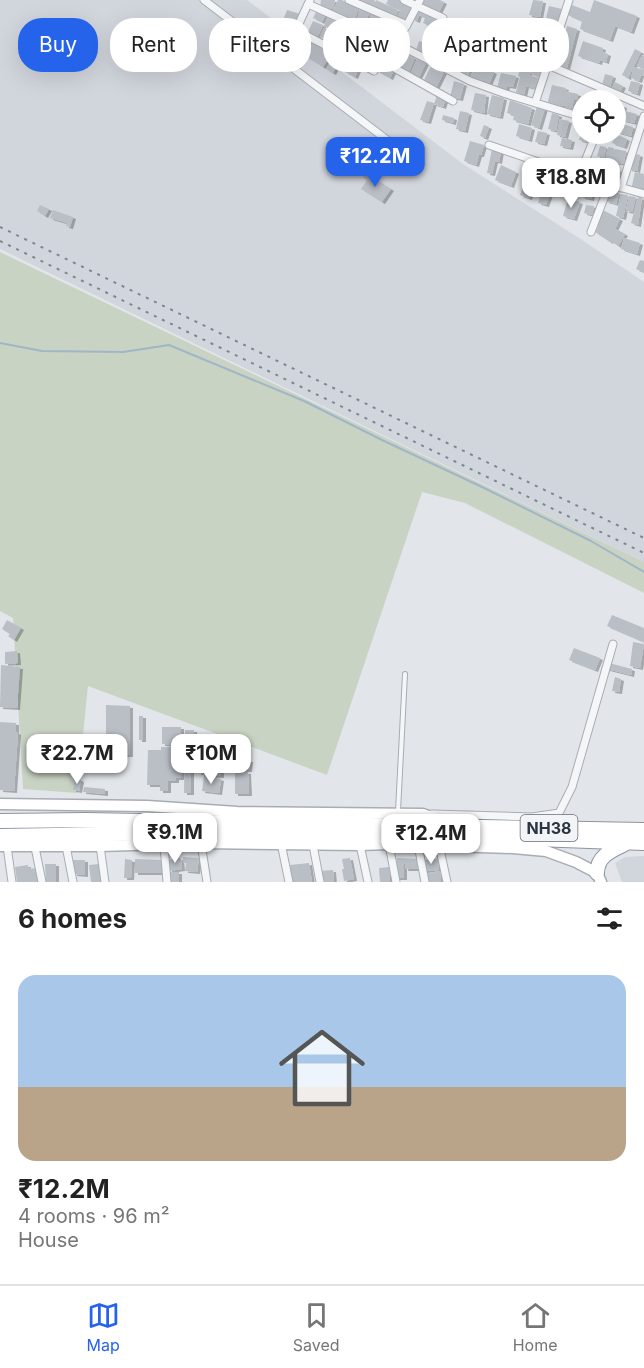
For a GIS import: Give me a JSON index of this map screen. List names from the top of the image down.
{
  "streets": {
    "highway": ["NH38"]
  },
  "page": {
    "chip": [
      "Buy",
      "Rent",
      "Filters",
      "New",
      "Apartment"
    ],
    "price": [
      "₹12.2M",
      "₹18.8M",
      "₹22.7M",
      "₹10M",
      "₹9.1M",
      "₹12.4M"
    ],
    "heading": "6 homes",
    "list": [
      {
        "name": "₹12.2M",
        "note": "4 rooms · 96 m² · House"
      }
    ],
    "tabs": ["Map", "Saved", "Home"]
  }
}
